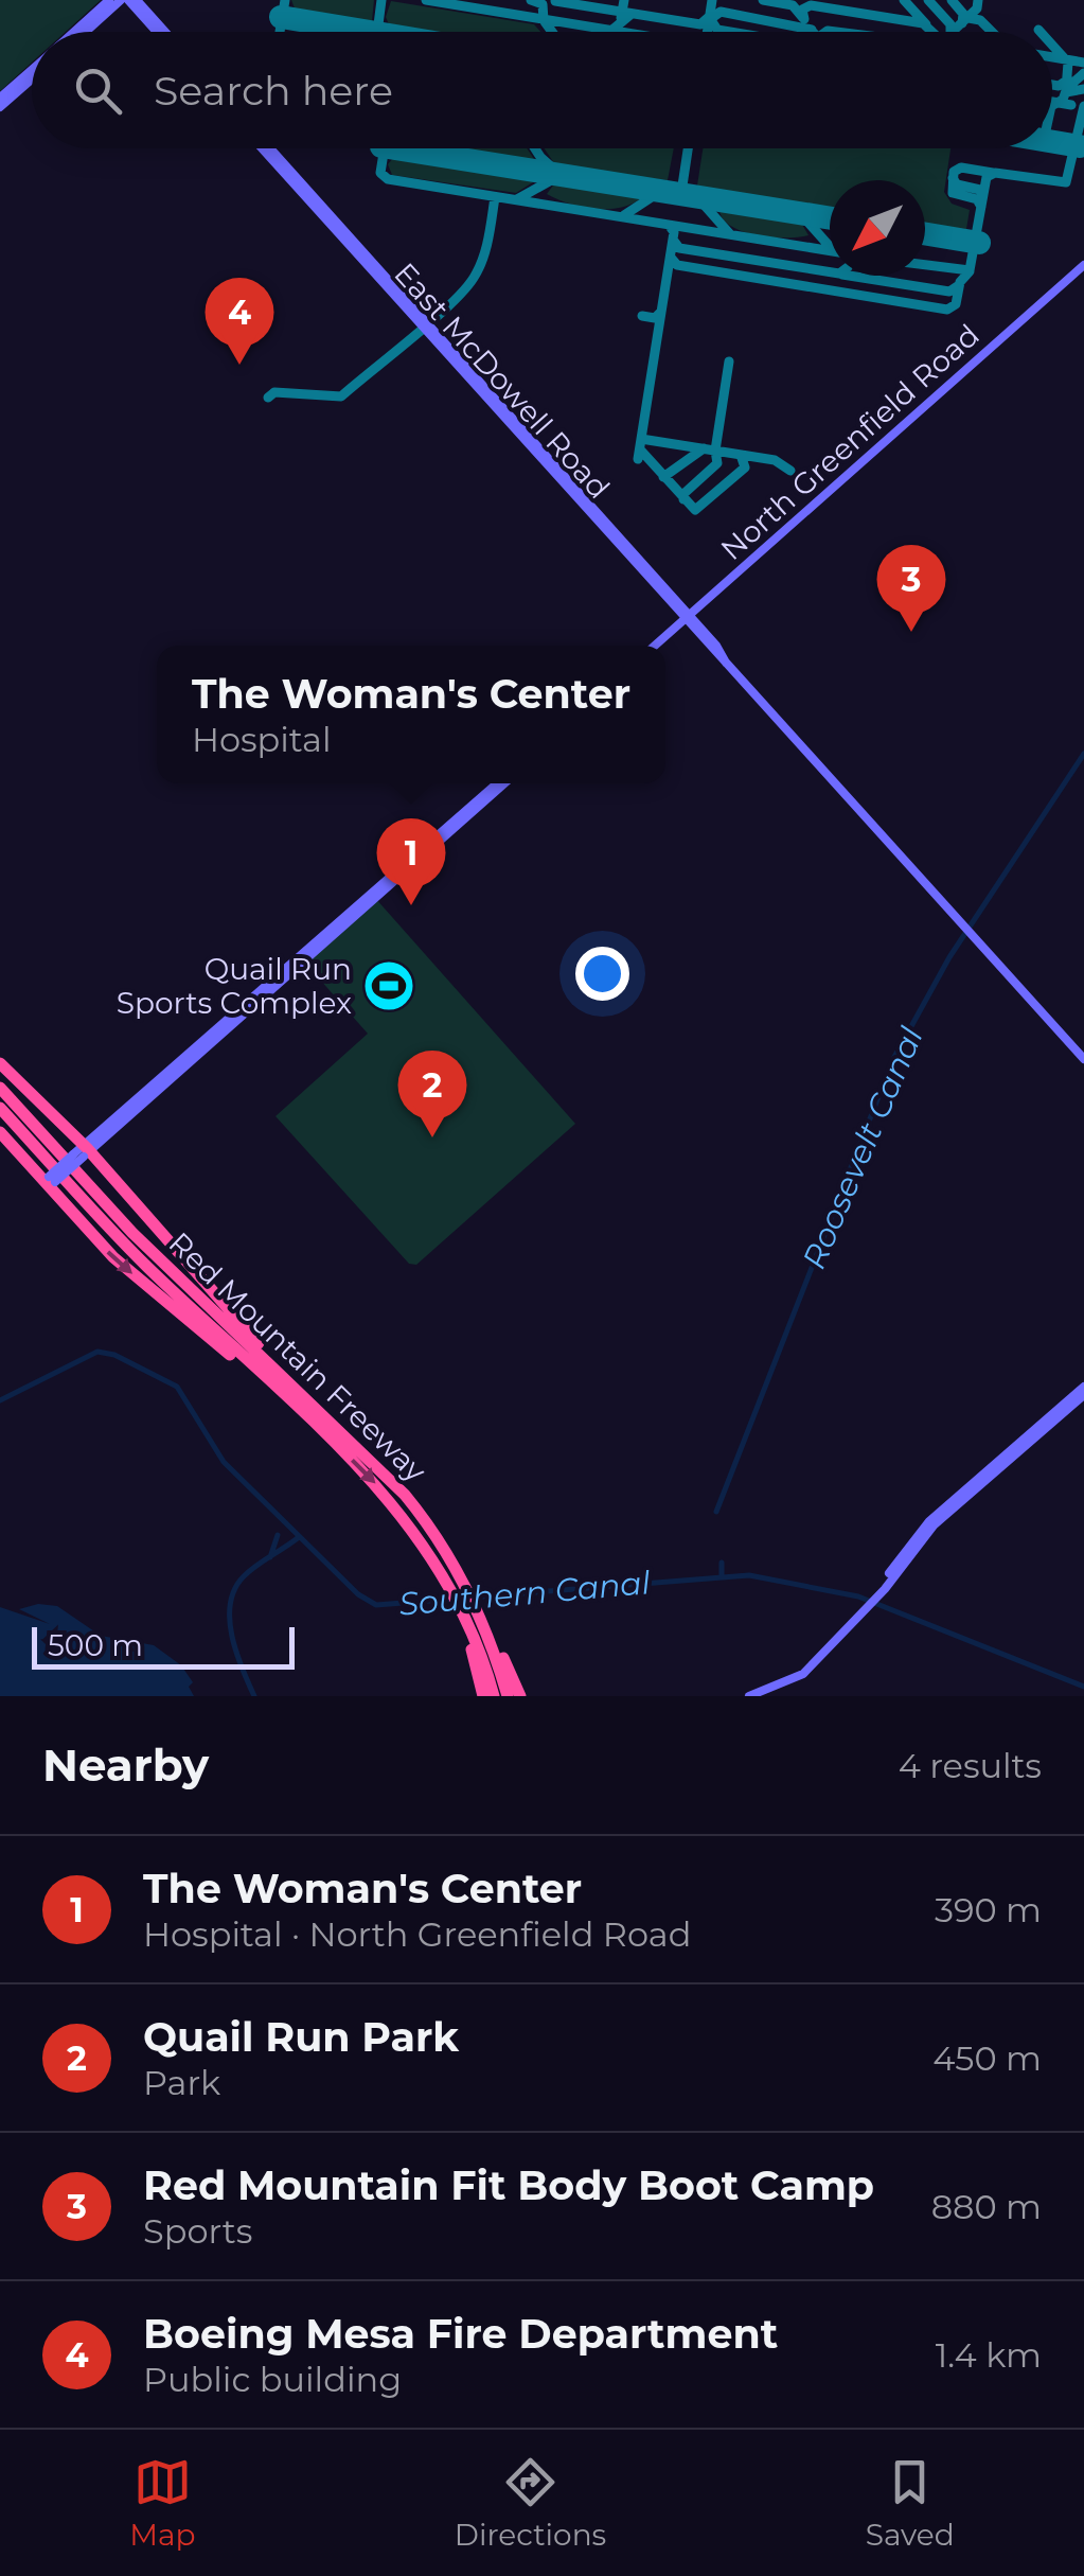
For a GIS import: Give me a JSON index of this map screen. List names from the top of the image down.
{
  "streets": {
    "highway": ["Red Mountain Freeway"],
    "main road": ["East McDowell Road", "North Greenfield Road"]
  },
  "crossings": [
    ["East McDowell Road", "North Greenfield Road"]
  ],
  "water": ["Roosevelt Canal", "Southern Canal"],
  "places": {
    "sports": ["Quail Run Sports Complex"]
  },
  "scale_bar": "500 m",
  "north": "bottom left",
  "page": {
    "search": "Search here",
    "pins": [
      "4",
      "3",
      "1",
      "2"
    ],
    "popup": ["The Woman's Center", "Hospital"],
    "scale": "500 m",
    "heading": ["Nearby", "4 results"],
    "list": [
      {
        "mark": "1",
        "name": "The Woman's Center",
        "note": "Hospital · North Greenfield Road",
        "value": "390 m"
      },
      {
        "mark": "2",
        "name": "Quail Run Park",
        "note": "Park",
        "value": "450 m"
      },
      {
        "mark": "3",
        "name": "Red Mountain Fit Body Boot Camp",
        "note": "Sports",
        "value": "880 m"
      },
      {
        "mark": "4",
        "name": "Boeing Mesa Fire Department",
        "note": "Public building",
        "value": "1.4 km"
      }
    ],
    "nav": ["Map", "Directions", "Saved"]
  }
}
